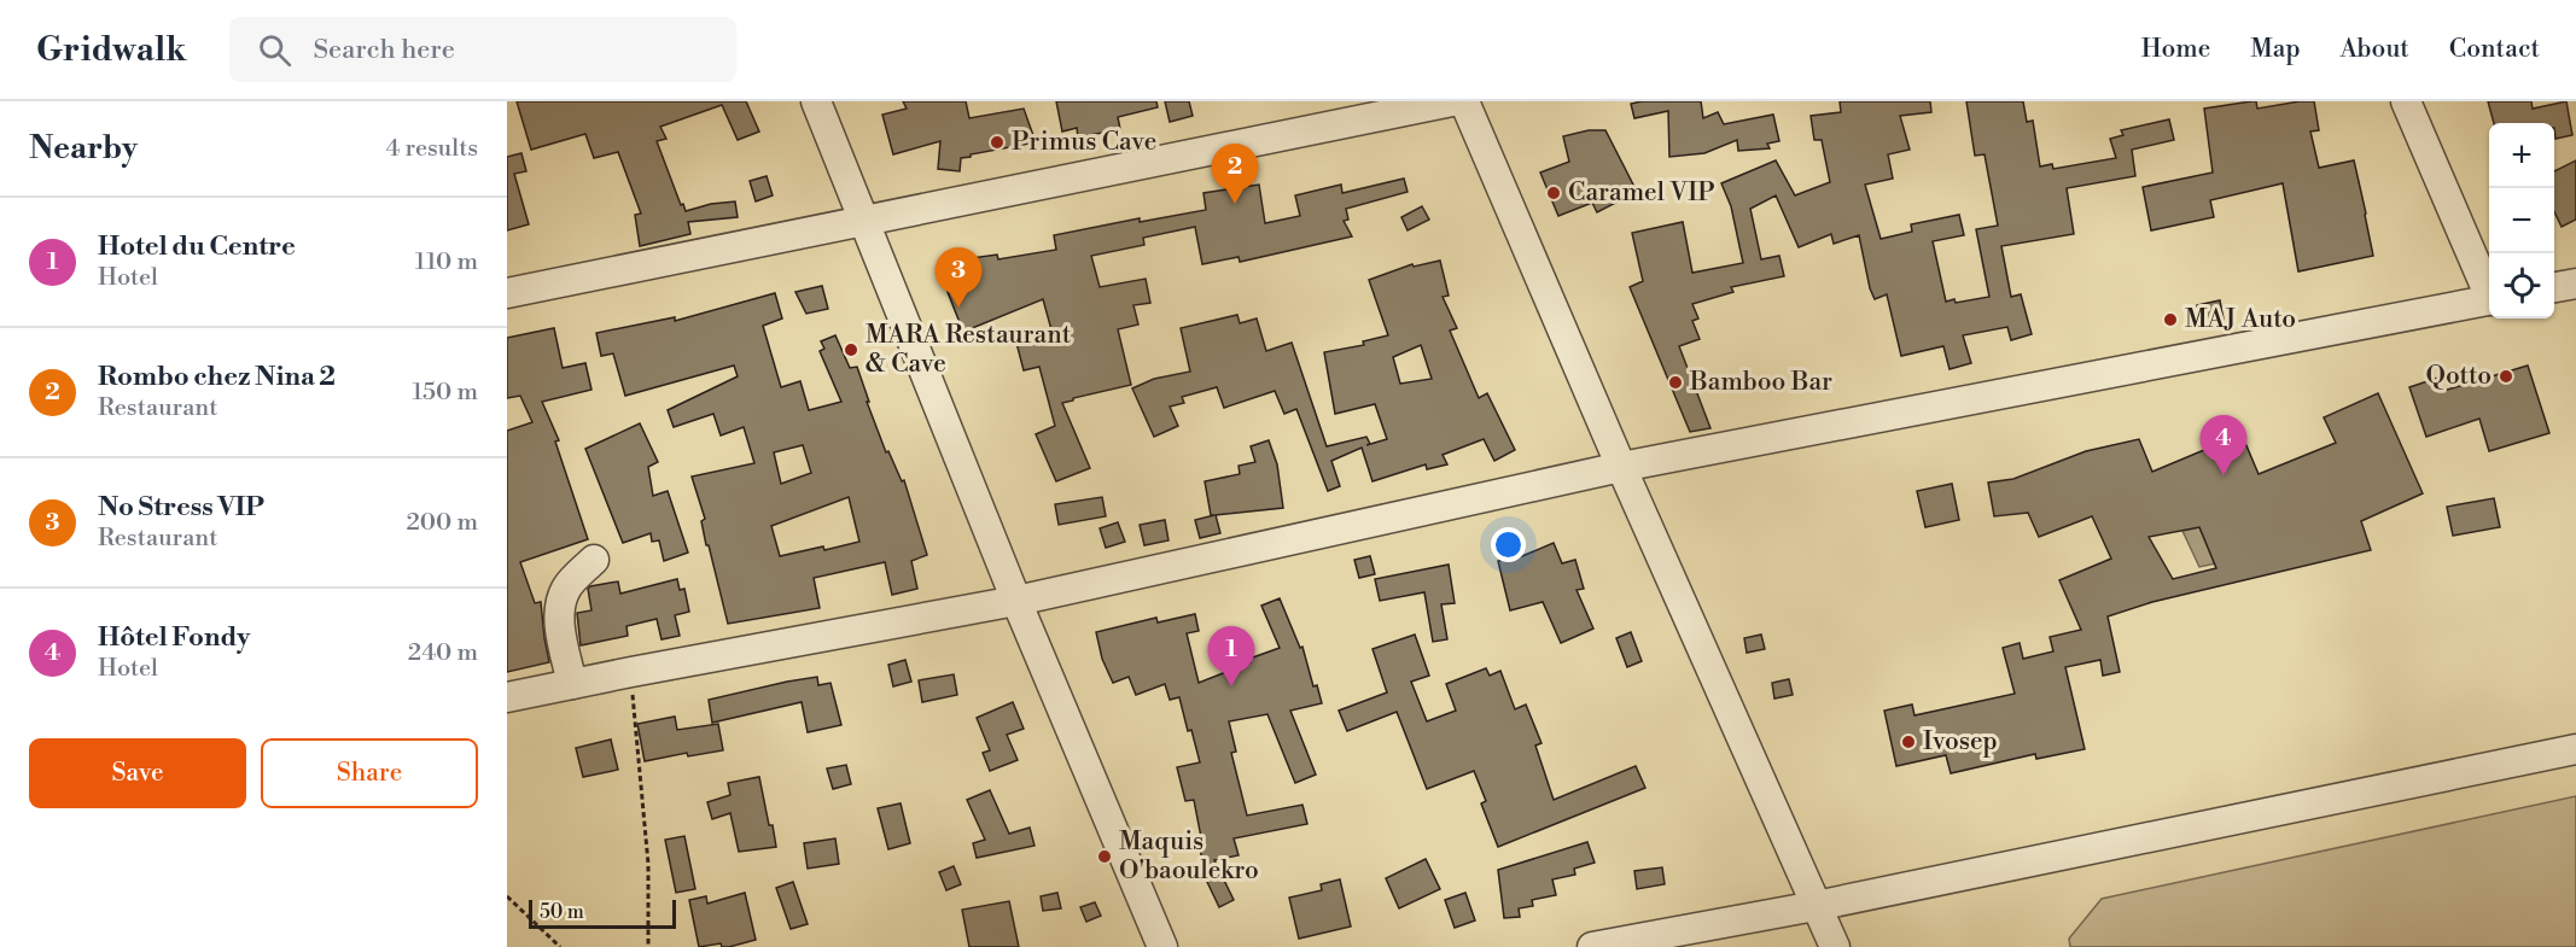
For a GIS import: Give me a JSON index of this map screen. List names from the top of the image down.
{
  "places": [
    "Primus Cave",
    "Caramel VIP",
    "MAJ Auto",
    "MARA Restaurant & Cave",
    "Qotto",
    "Bamboo Bar",
    "Ivosep",
    "Maquis O'baoulekro"
  ],
  "scale_bar": "50 m",
  "page": {
    "header": "Gridwalk",
    "search": "Search here",
    "nav": [
      "Home",
      "Map",
      "About",
      "Contact"
    ],
    "heading": ["Nearby", "4 results"],
    "map_buttons": ["+", "−"],
    "pins": [
      "2",
      "3",
      "4",
      "1"
    ],
    "list": [
      {
        "mark": "1",
        "name": "Hotel du Centre",
        "note": "Hotel",
        "value": "110 m"
      },
      {
        "mark": "2",
        "name": "Rombo chez Nina 2",
        "note": "Restaurant",
        "value": "150 m"
      },
      {
        "mark": "3",
        "name": "No Stress VIP",
        "note": "Restaurant",
        "value": "200 m"
      },
      {
        "mark": "4",
        "name": "Hôtel Fondy",
        "note": "Hotel",
        "value": "240 m"
      }
    ],
    "buttons": ["Save", "Share"],
    "scale": "50 m"
  }
}
